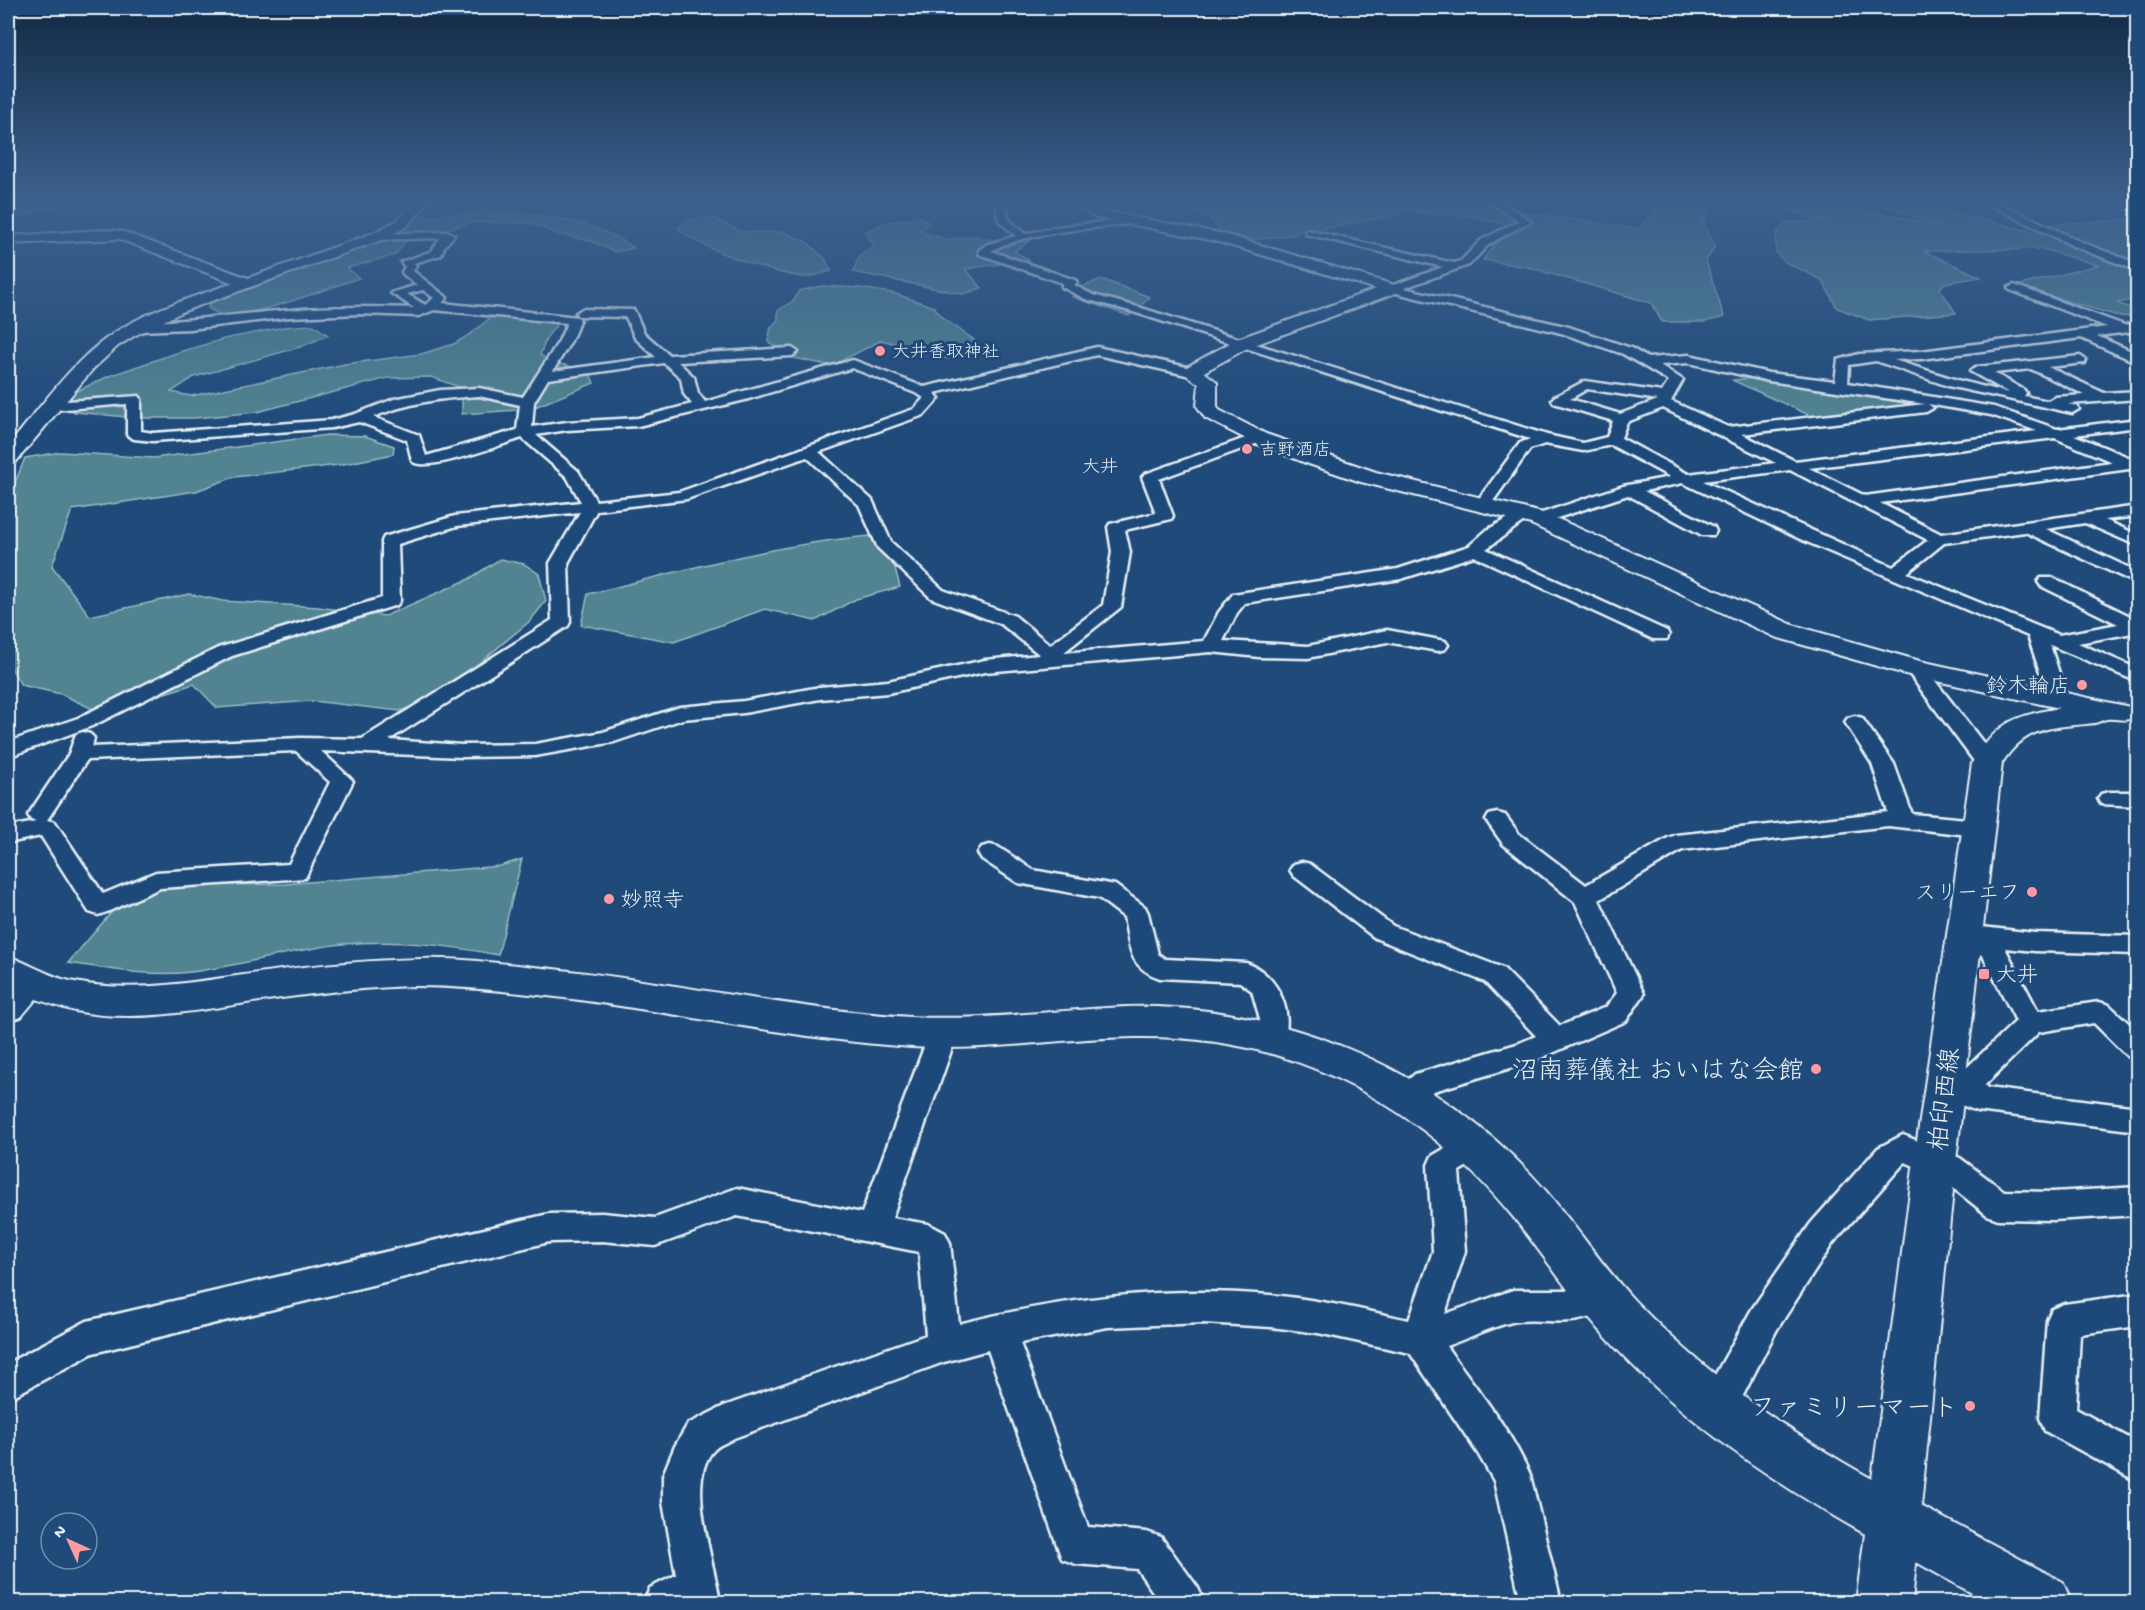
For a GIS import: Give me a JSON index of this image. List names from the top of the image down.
{
  "streets": {
    "street": ["柏印西線"]
  },
  "districts": ["大井"],
  "places": {
    "other": [
      "大井香取神社",
      "吉野酒店",
      "鈴木輪店",
      "スリーエフ",
      "妙照寺",
      "沼南葬儀社 おいはな会館",
      "ファミリーマート"
    ],
    "transit": ["大井"]
  },
  "north": "top left"
}
